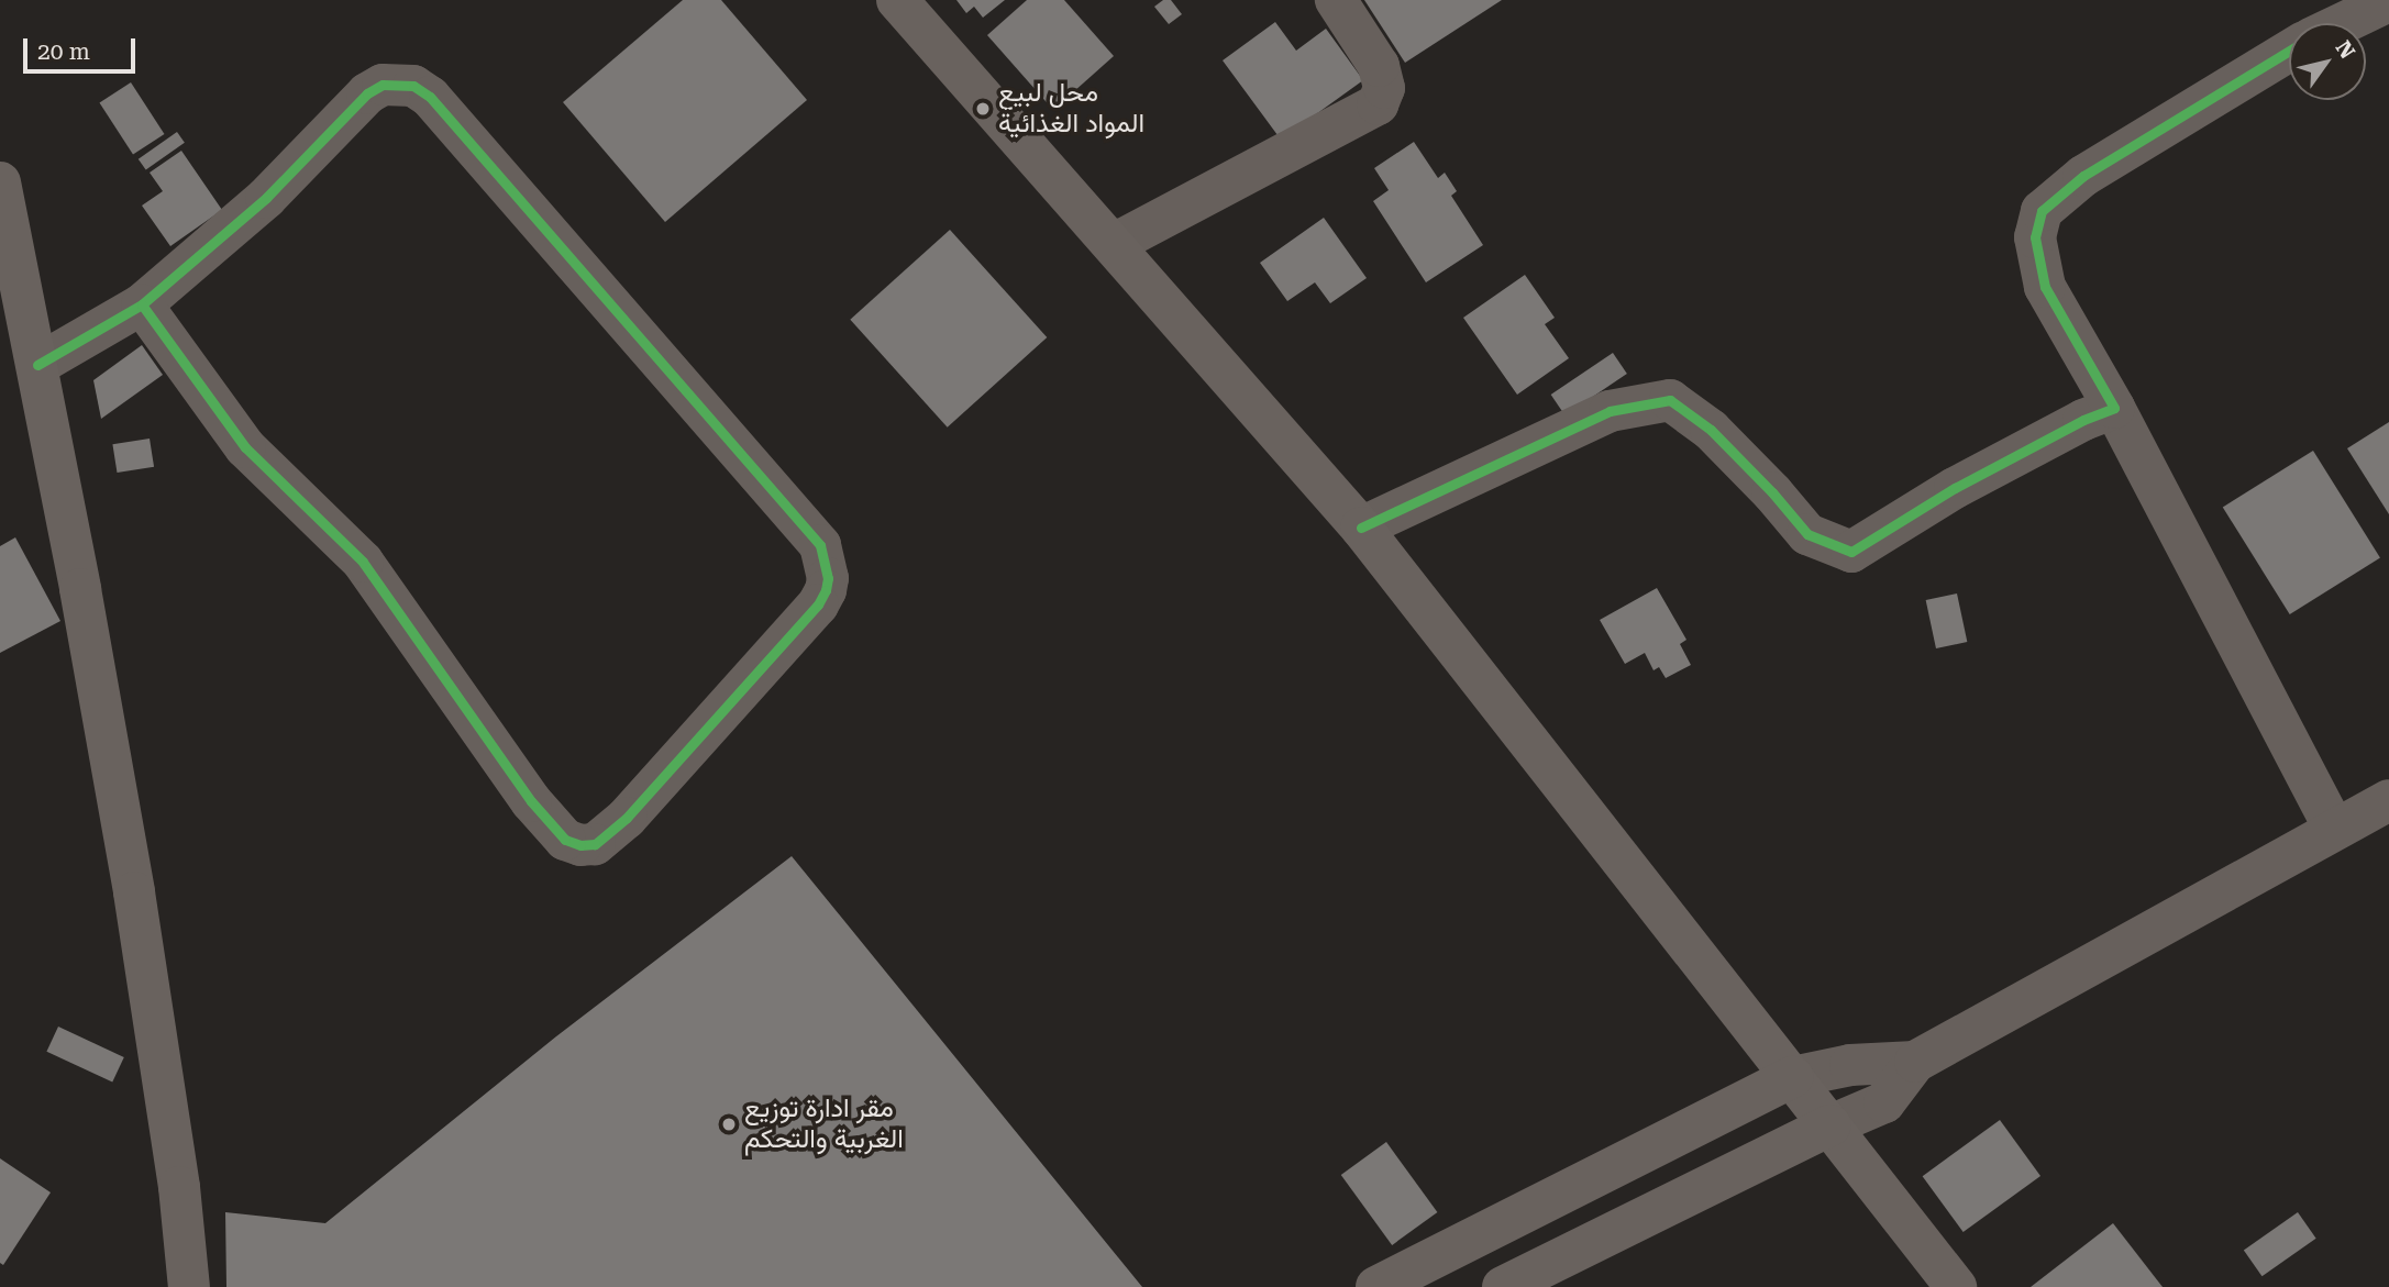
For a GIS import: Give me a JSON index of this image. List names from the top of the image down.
{
  "places": ["محل لبيع المواد الغذائية", "مقر ادارة توزيع الغربية والتحكم"],
  "scale_bar": "20 m",
  "north": "top right"
}
